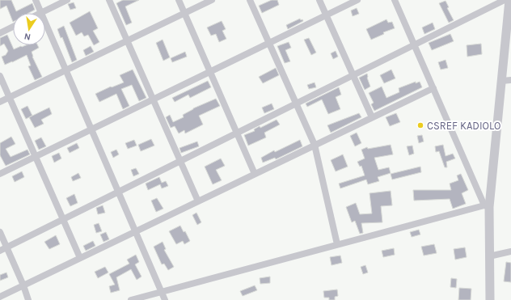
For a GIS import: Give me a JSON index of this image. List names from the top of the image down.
{
  "places": ["CSREF KADIOLO"],
  "north": "bottom"
}
